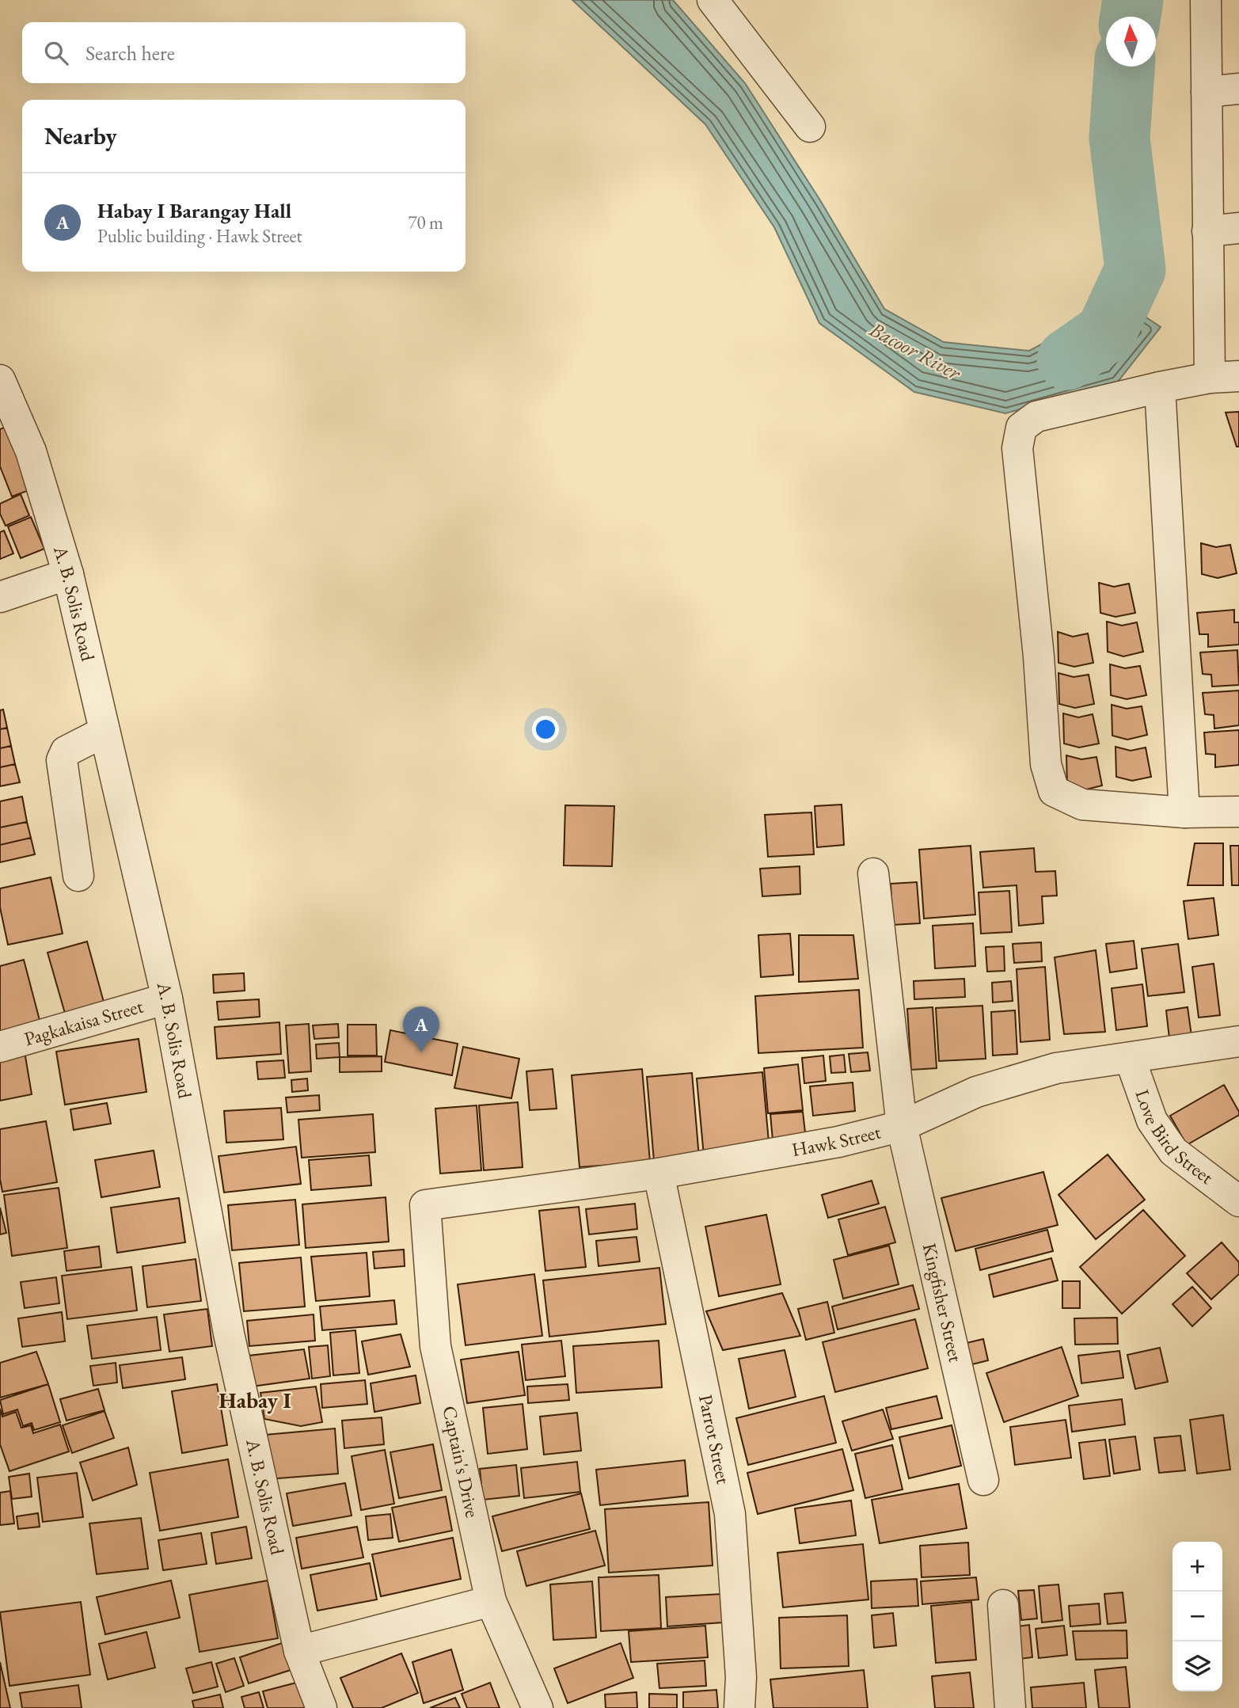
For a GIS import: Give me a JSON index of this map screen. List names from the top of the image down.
{
  "streets": {
    "street": [
      "A. B. Solis Road",
      "Pagkakaisa Street",
      "Love Bird Street",
      "Hawk Street",
      "Kingfisher Street",
      "Parrot Street",
      "Captain's Drive"
    ]
  },
  "crossings": [
    ["A. B. Solis Road", "Pagkakaisa Street"],
    ["Love Bird Street", "Hawk Street"],
    ["Hawk Street", "Kingfisher Street"],
    ["Hawk Street", "Parrot Street"],
    ["Hawk Street", "Captain's Drive"]
  ],
  "districts": ["Habay I"],
  "water": ["Bacoor River"],
  "north": "top",
  "page": {
    "search": "Search here",
    "heading": "Nearby",
    "list": [
      {
        "mark": "A",
        "name": "Habay I Barangay Hall",
        "note": "Public building · Hawk Street",
        "value": "70 m"
      }
    ],
    "pins": "A",
    "map_buttons": ["+", "−"]
  }
}
